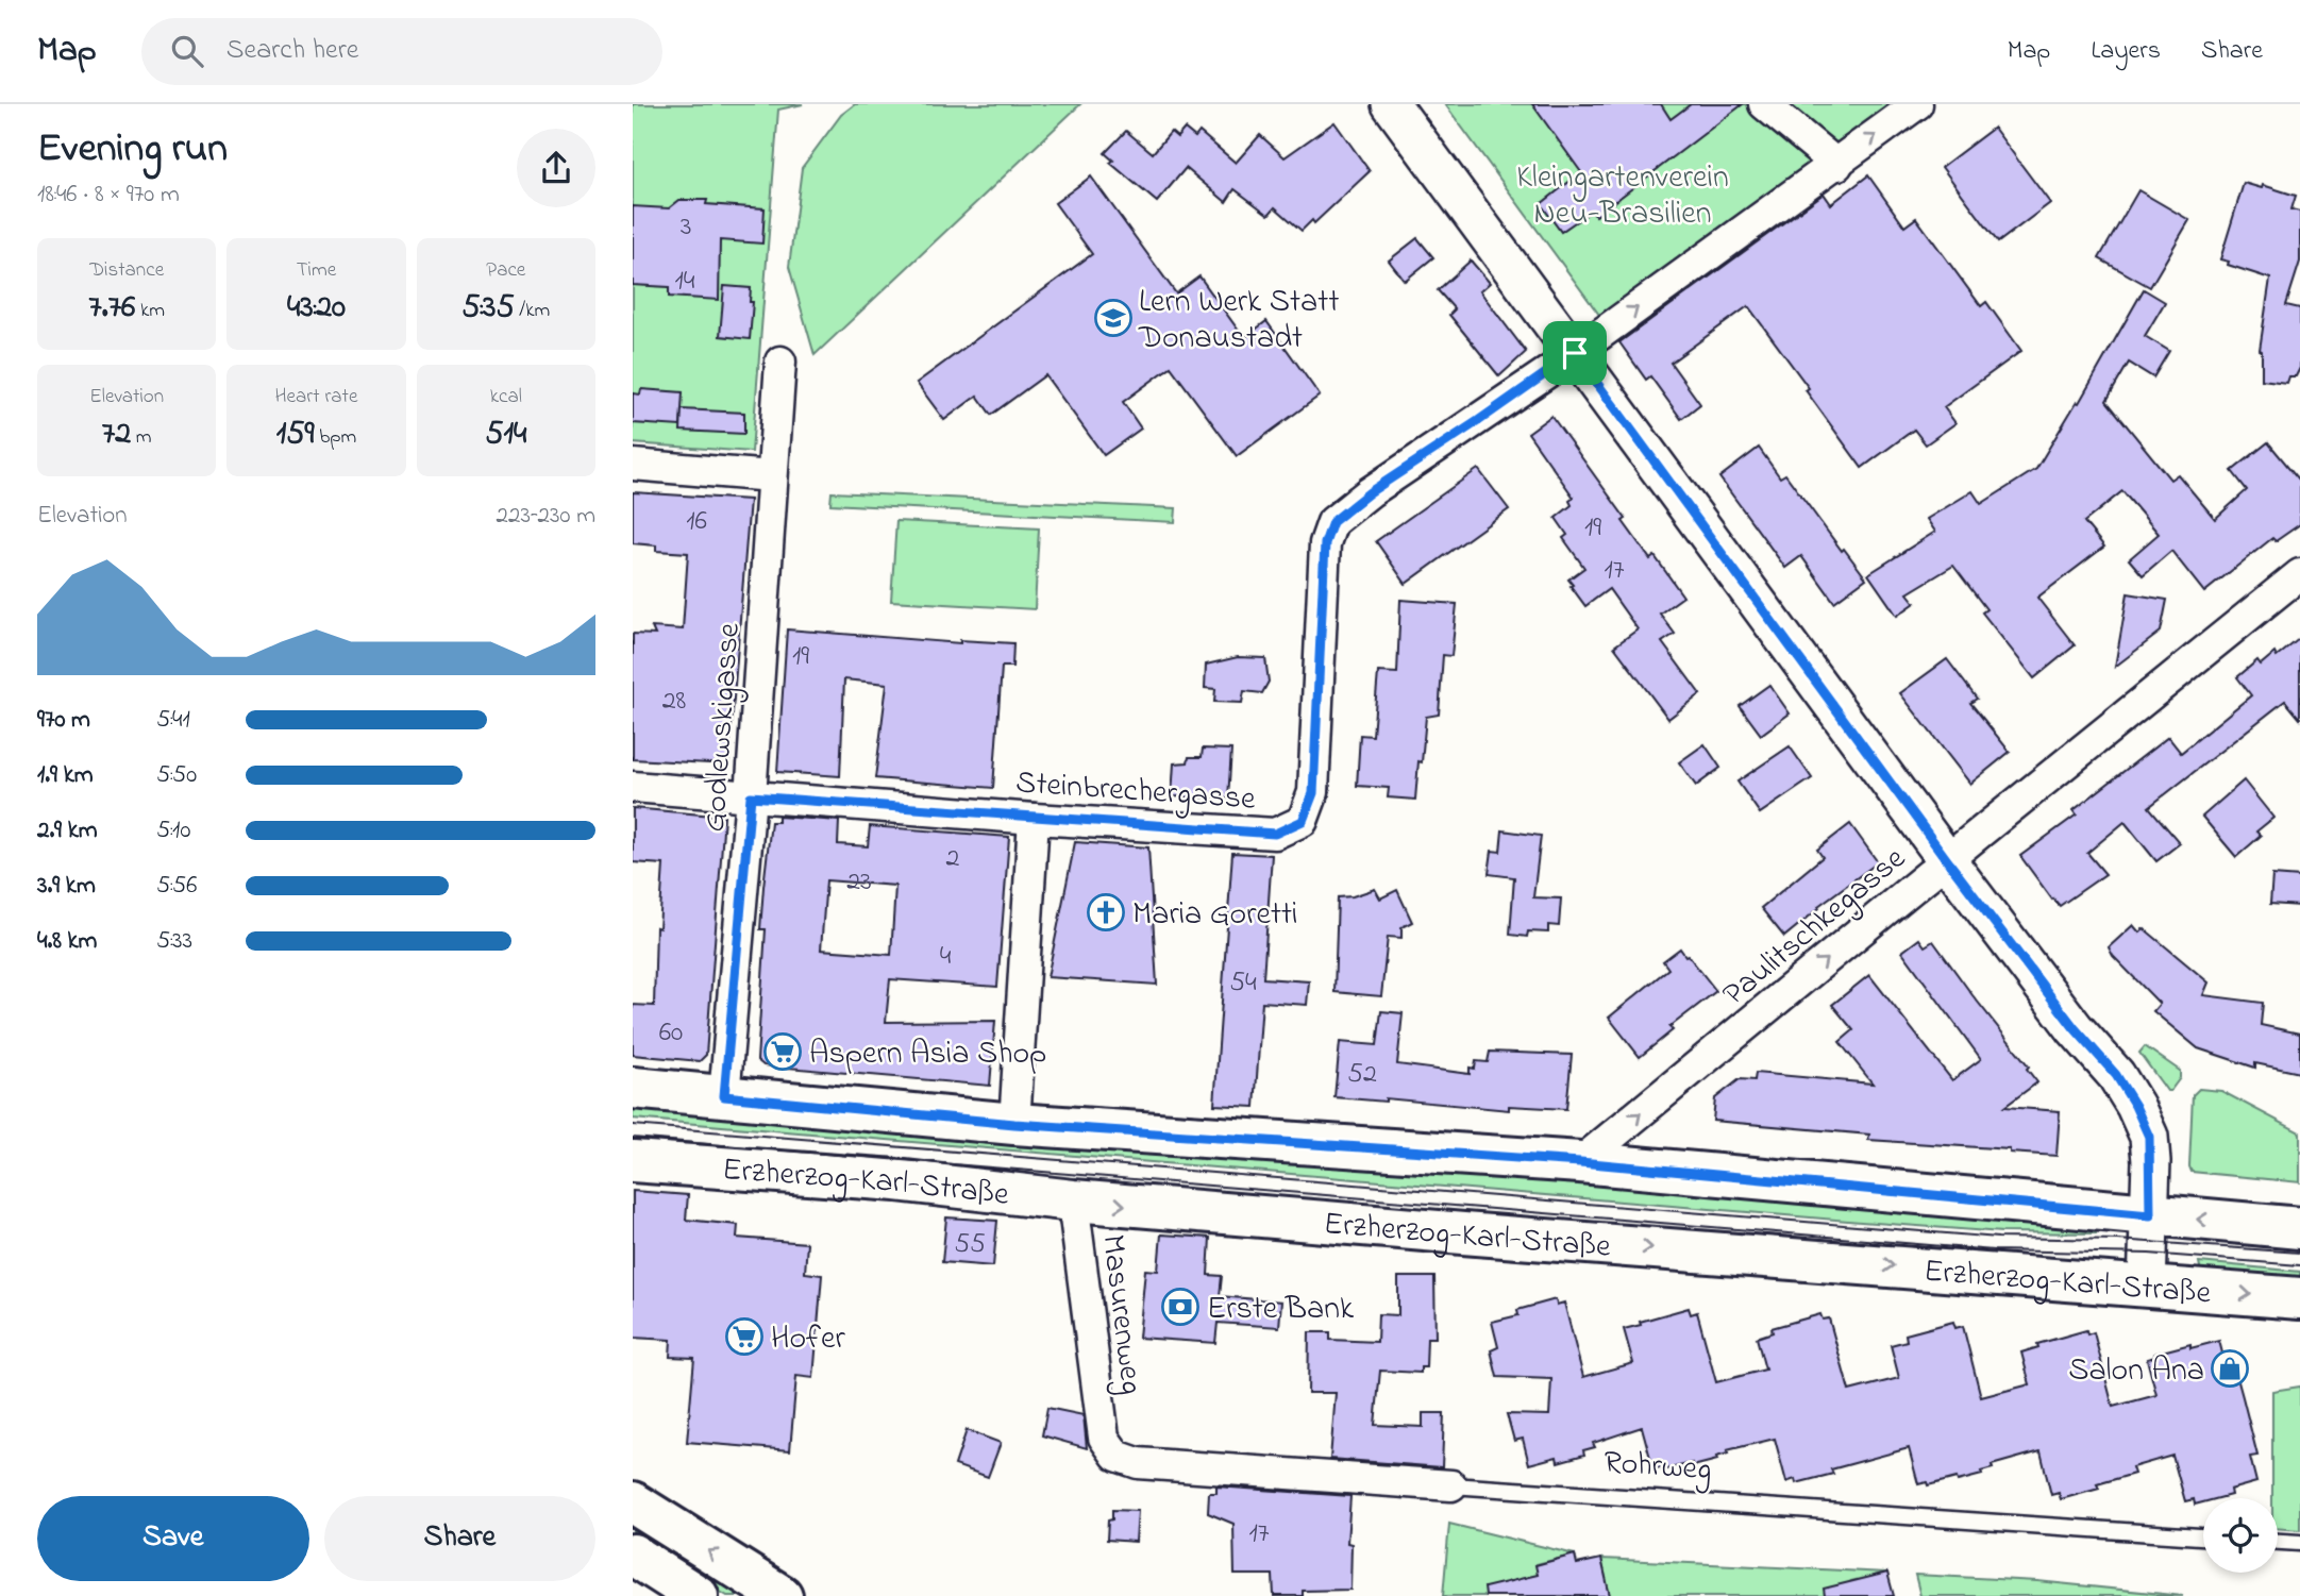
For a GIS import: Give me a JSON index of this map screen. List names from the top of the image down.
{
  "streets": {
    "main road": ["Erzherzog-Karl-Straße"],
    "street": [
      "Godlewskigasse",
      "Steinbrechergasse",
      "Paulitschkegasse",
      "Masurenweg",
      "Rohrweg"
    ]
  },
  "crossings": [
    ["Godlewskigasse", "Steinbrechergasse"],
    ["Erzherzog-Karl-Straße", "Masurenweg"],
    ["Masurenweg", "Rohrweg"]
  ],
  "one_way": ["Paulitschkegasse"],
  "parks": ["Kleingartenverein Neu-Brasilien"],
  "places": {
    "school or university": ["Lern Werk Statt Donaustadt"],
    "church": ["Maria Goretti"],
    "supermarket": ["Aspern Asia Shop", "Hofer"],
    "bank": ["Erste Bank"],
    "shop": ["Salon Ana"]
  },
  "house_numbers": [
    "3",
    "14",
    "16",
    "19",
    "17",
    "19",
    "28",
    "2",
    "23",
    "4",
    "54",
    "60",
    "52",
    "55",
    "17"
  ],
  "page": {
    "header": "Map",
    "search": "Search here",
    "nav": ["Map", "Layers", "Share"],
    "heading": ["Evening run", "18:46 · 8 × 970 m"],
    "stats": [
      ["Distance", "7.76 km"],
      ["Time", "43:20"],
      ["Pace", "5:35 /km"],
      ["Elevation", "72 m"],
      ["Heart rate", "159 bpm"],
      ["kcal", "514"]
    ],
    "chart": ["Elevation", "223–230 m"],
    "list": [
      {
        "name": "970 m",
        "note": "5:41"
      },
      {
        "name": "1.9 km",
        "note": "5:50"
      },
      {
        "name": "2.9 km",
        "note": "5:10"
      },
      {
        "name": "3.9 km",
        "note": "5:56"
      },
      {
        "name": "4.8 km",
        "note": "5:33"
      }
    ],
    "buttons": ["Save", "Share"]
  }
}
